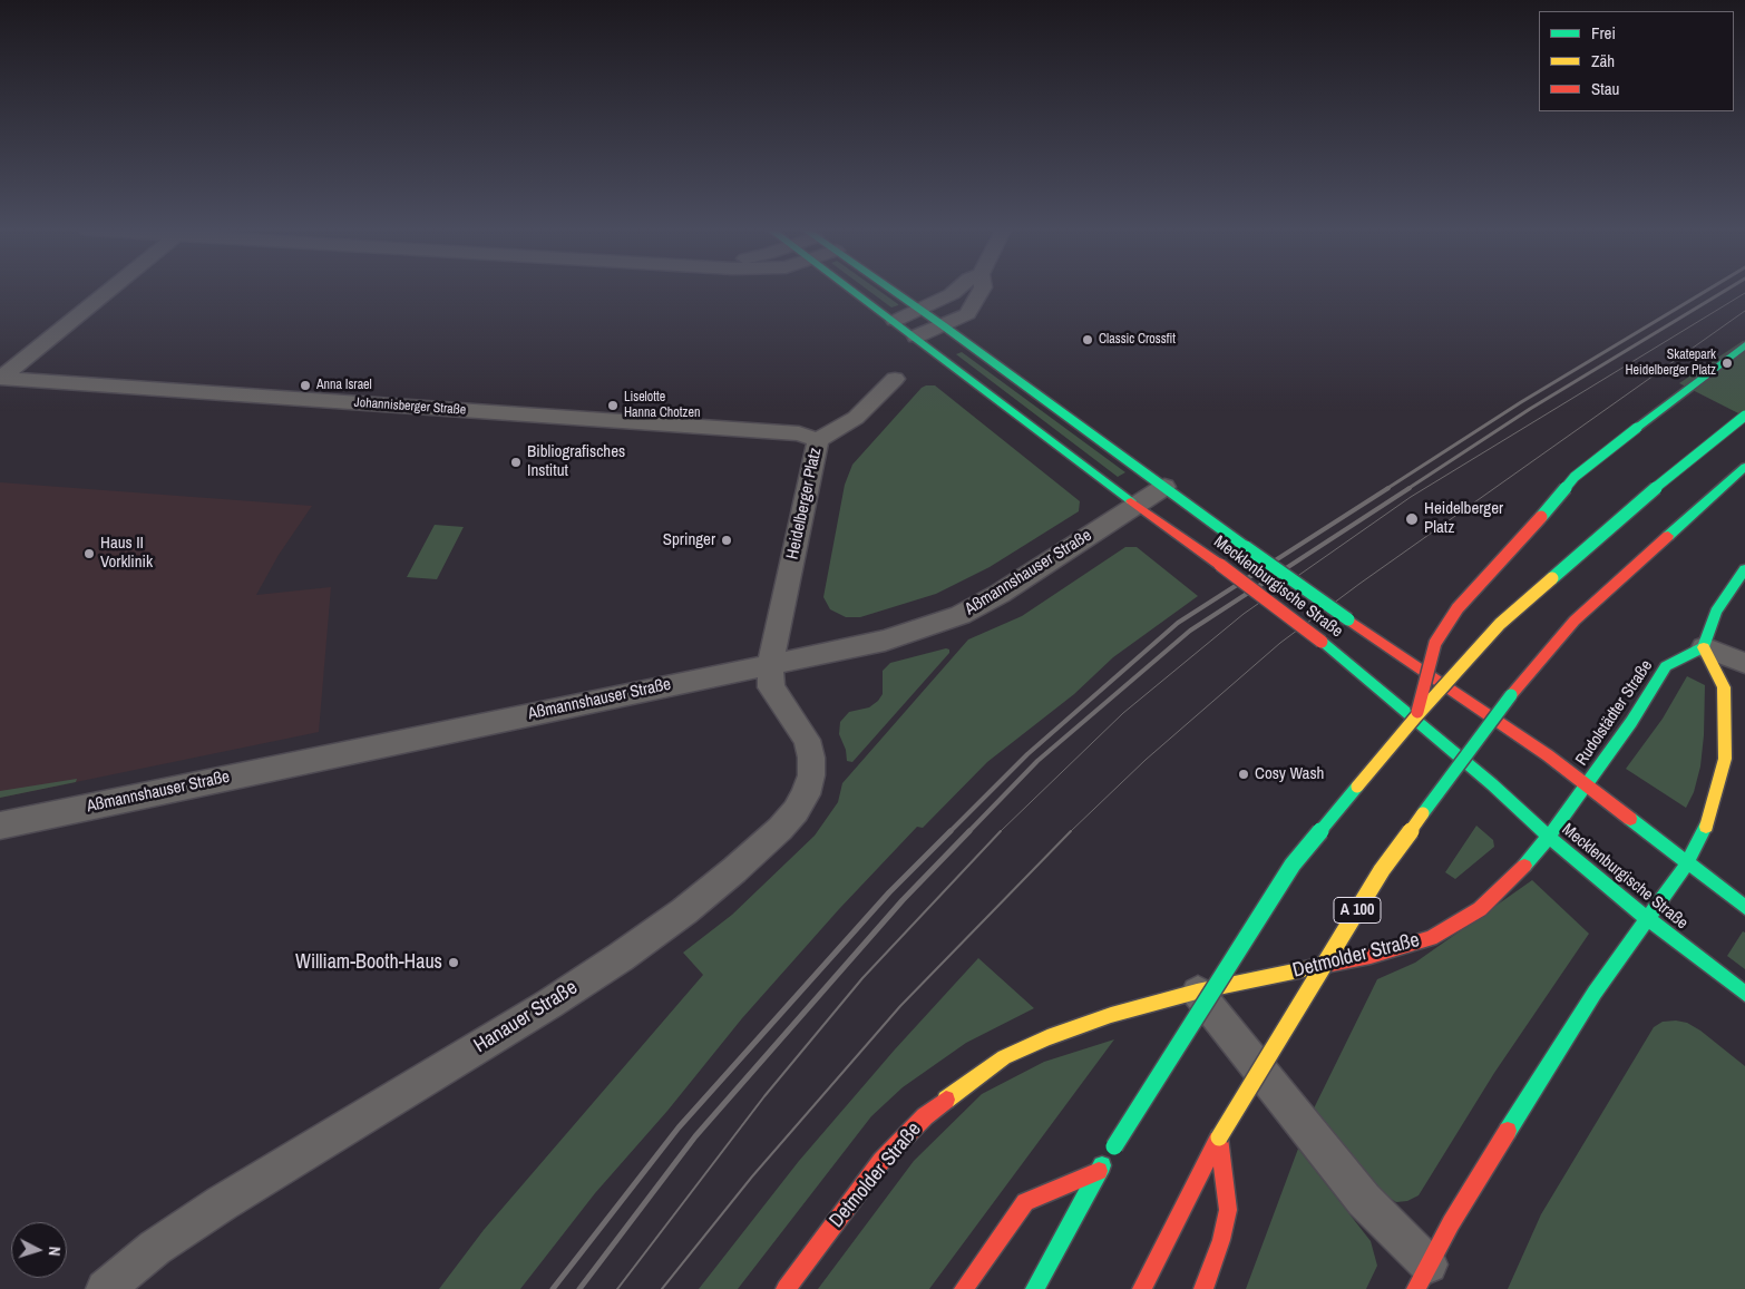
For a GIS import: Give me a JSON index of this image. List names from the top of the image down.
{
  "streets": {
    "main road": [
      "Mecklenburgische Straße",
      "Rudolstädter Straße",
      "A 100",
      "Detmolder Straße"
    ],
    "street": [
      "Johannisberger Straße",
      "Heidelberger Platz",
      "Aßmannshauser Straße",
      "Hanauer Straße"
    ]
  },
  "crossings": [
    ["Johannisberger Straße", "Heidelberger Platz"],
    ["Heidelberger Platz", "Aßmannshauser Straße"],
    ["Heidelberger Platz", "Hanauer Straße"],
    ["Aßmannshauser Straße", "Mecklenburgische Straße"],
    ["Aßmannshauser Straße", "Hanauer Straße"],
    ["Mecklenburgische Straße", "Rudolstädter Straße"],
    ["Mecklenburgische Straße", "Detmolder Straße"],
    ["Rudolstädter Straße", "Detmolder Straße"]
  ],
  "places": [
    "Classic Crossfit",
    "Skatepark Heidelberger Platz",
    "Anna Israel",
    "Liselotte Hanna Chotzen",
    "Bibliografisches Institut",
    "Heidelberger Platz",
    "Springer",
    "Haus II Vorklinik",
    "Cosy Wash",
    "William-Booth-Haus"
  ],
  "legend": ["Frei", "Zäh", "Stau"],
  "north": "right"
}
